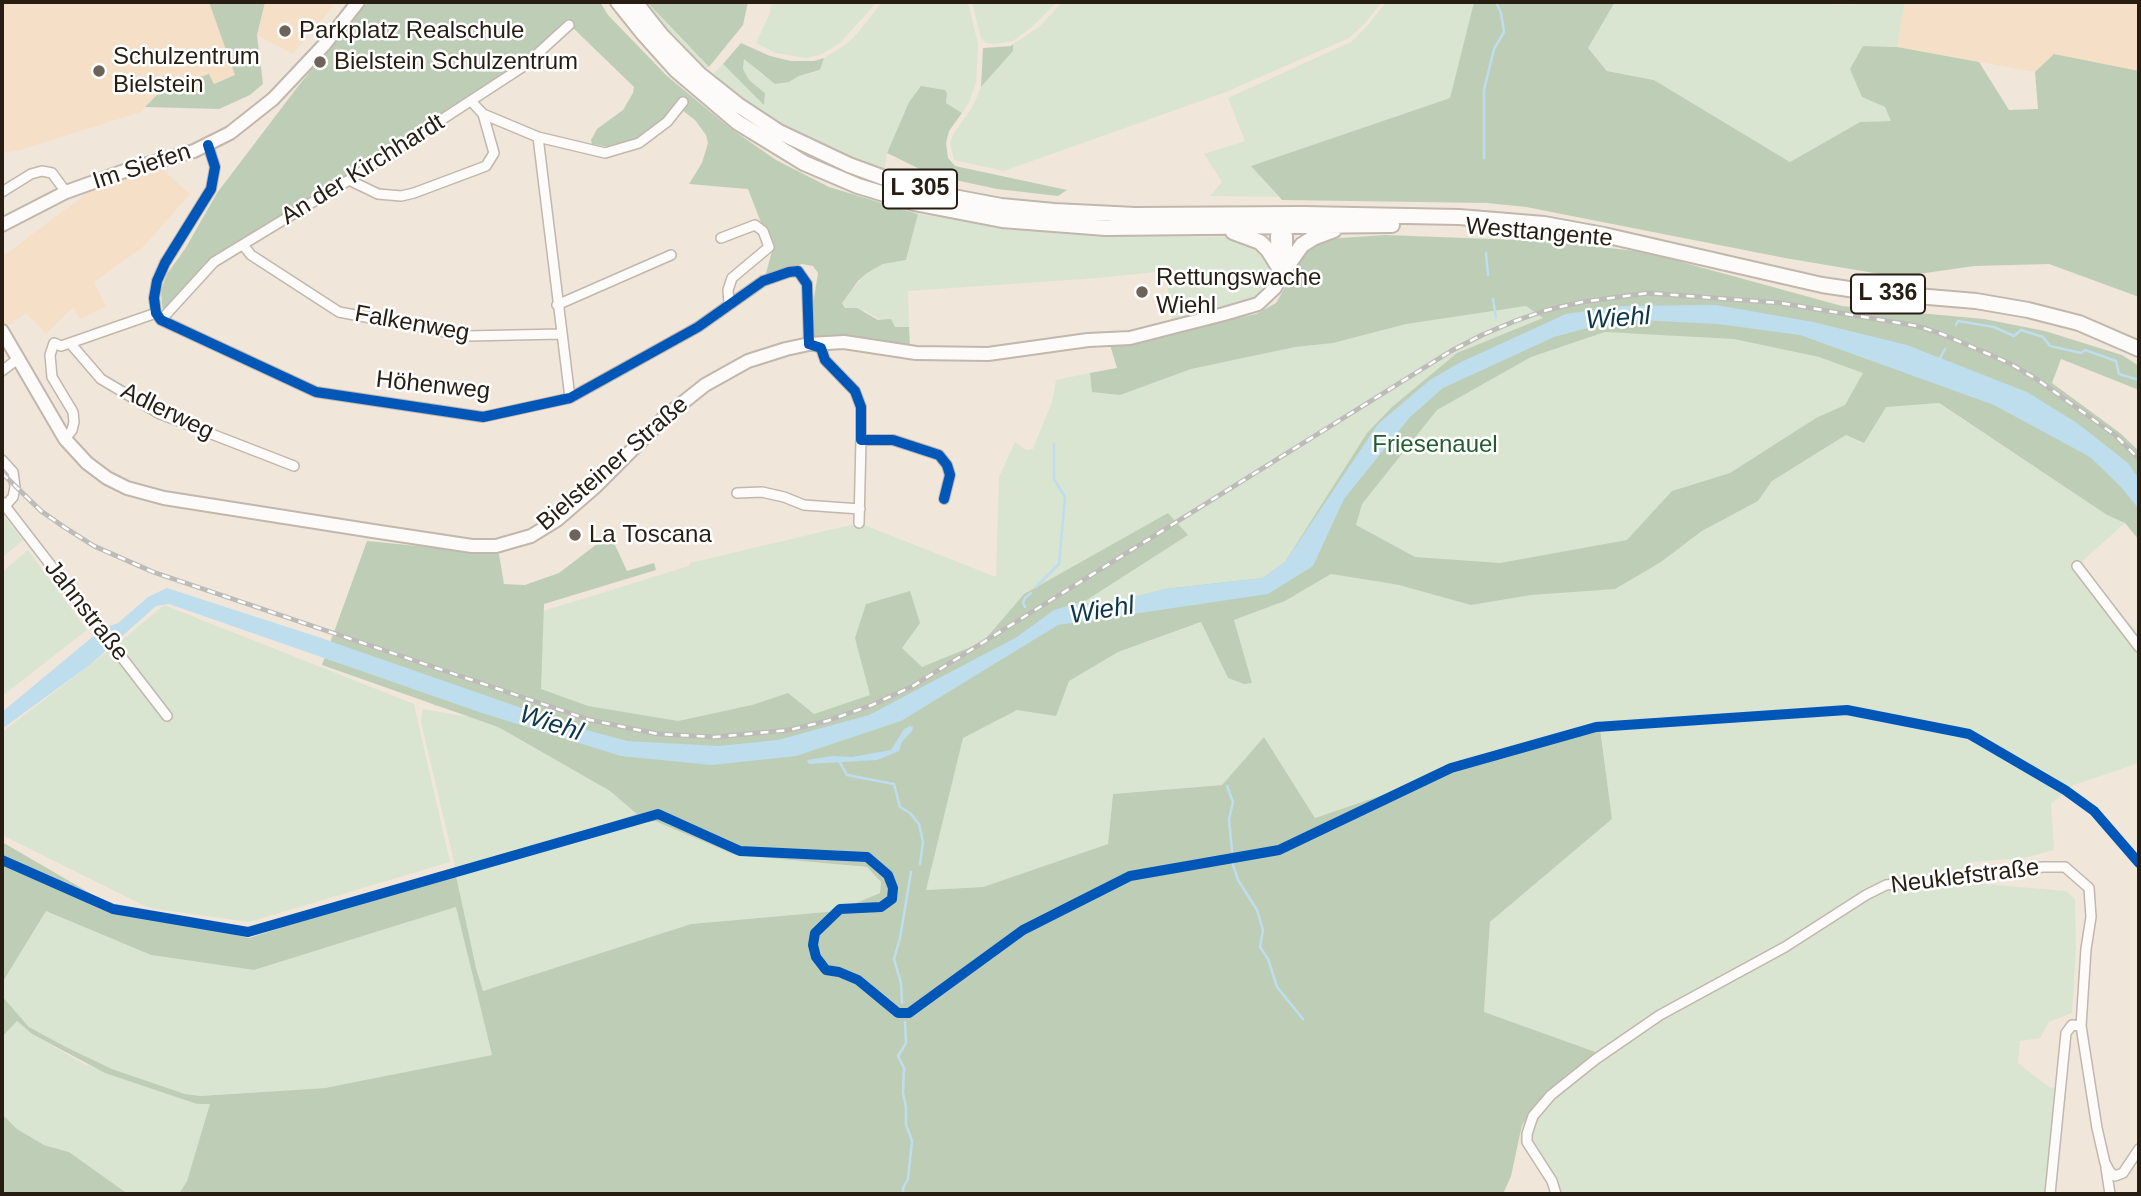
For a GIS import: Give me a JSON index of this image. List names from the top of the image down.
{
  "streets": {
    "main road": [
      "Im Siefen",
      "L 305",
      "Westtangente",
      "L 336",
      "Bielsteiner Straße"
    ],
    "street": [
      "An der Kirchhardt",
      "Falkenweg",
      "Höhenweg",
      "Adlerweg",
      "Jahnstraße",
      "Neuklefstraße"
    ]
  },
  "crossings": [
    ["An der Kirchhardt", "Falkenweg"],
    ["An der Kirchhardt", "Höhenweg"],
    ["L 305", "Westtangente"],
    ["L 305", "L 336"],
    ["L 305", "Bielsteiner Straße"],
    ["Westtangente", "L 336"],
    ["L 336", "Bielsteiner Straße"],
    ["Höhenweg", "Bielsteiner Straße"]
  ],
  "water": ["Wiehl"],
  "parks": ["Friesenauel"],
  "places": [
    "Parkplatz Realschule",
    "Bielstein Schulzentrum",
    "Schulzentrum Bielstein",
    "Rettungswache Wiehl",
    "La Toscana"
  ]
}
